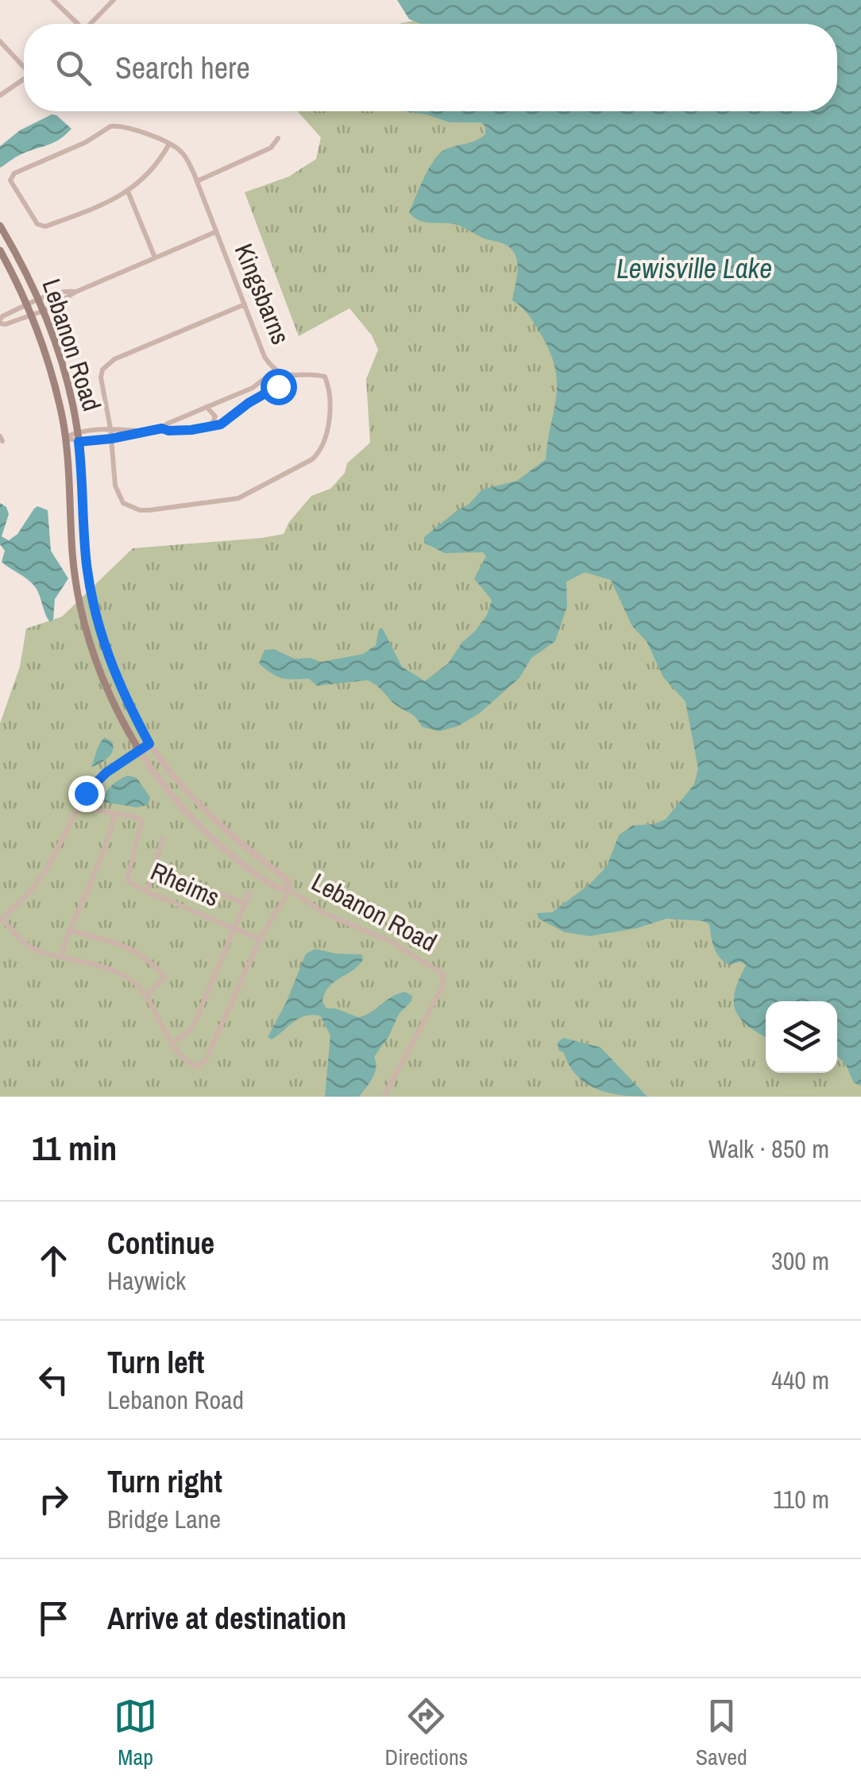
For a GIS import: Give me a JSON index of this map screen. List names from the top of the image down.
{
  "streets": {
    "main road": ["Lebanon Road"],
    "street": ["Kingsbarns", "Rheims"]
  },
  "water": ["Lewisville Lake"],
  "page": {
    "search": "Search here",
    "heading": ["11 min", "Walk · 850 m"],
    "list": [
      ["Continue", "Haywick", "300 m"],
      ["Turn left", "Lebanon Road", "440 m"],
      ["Turn right", "Bridge Lane", "110 m"],
      "Arrive at destination"
    ],
    "nav": ["Map", "Directions", "Saved"]
  }
}
